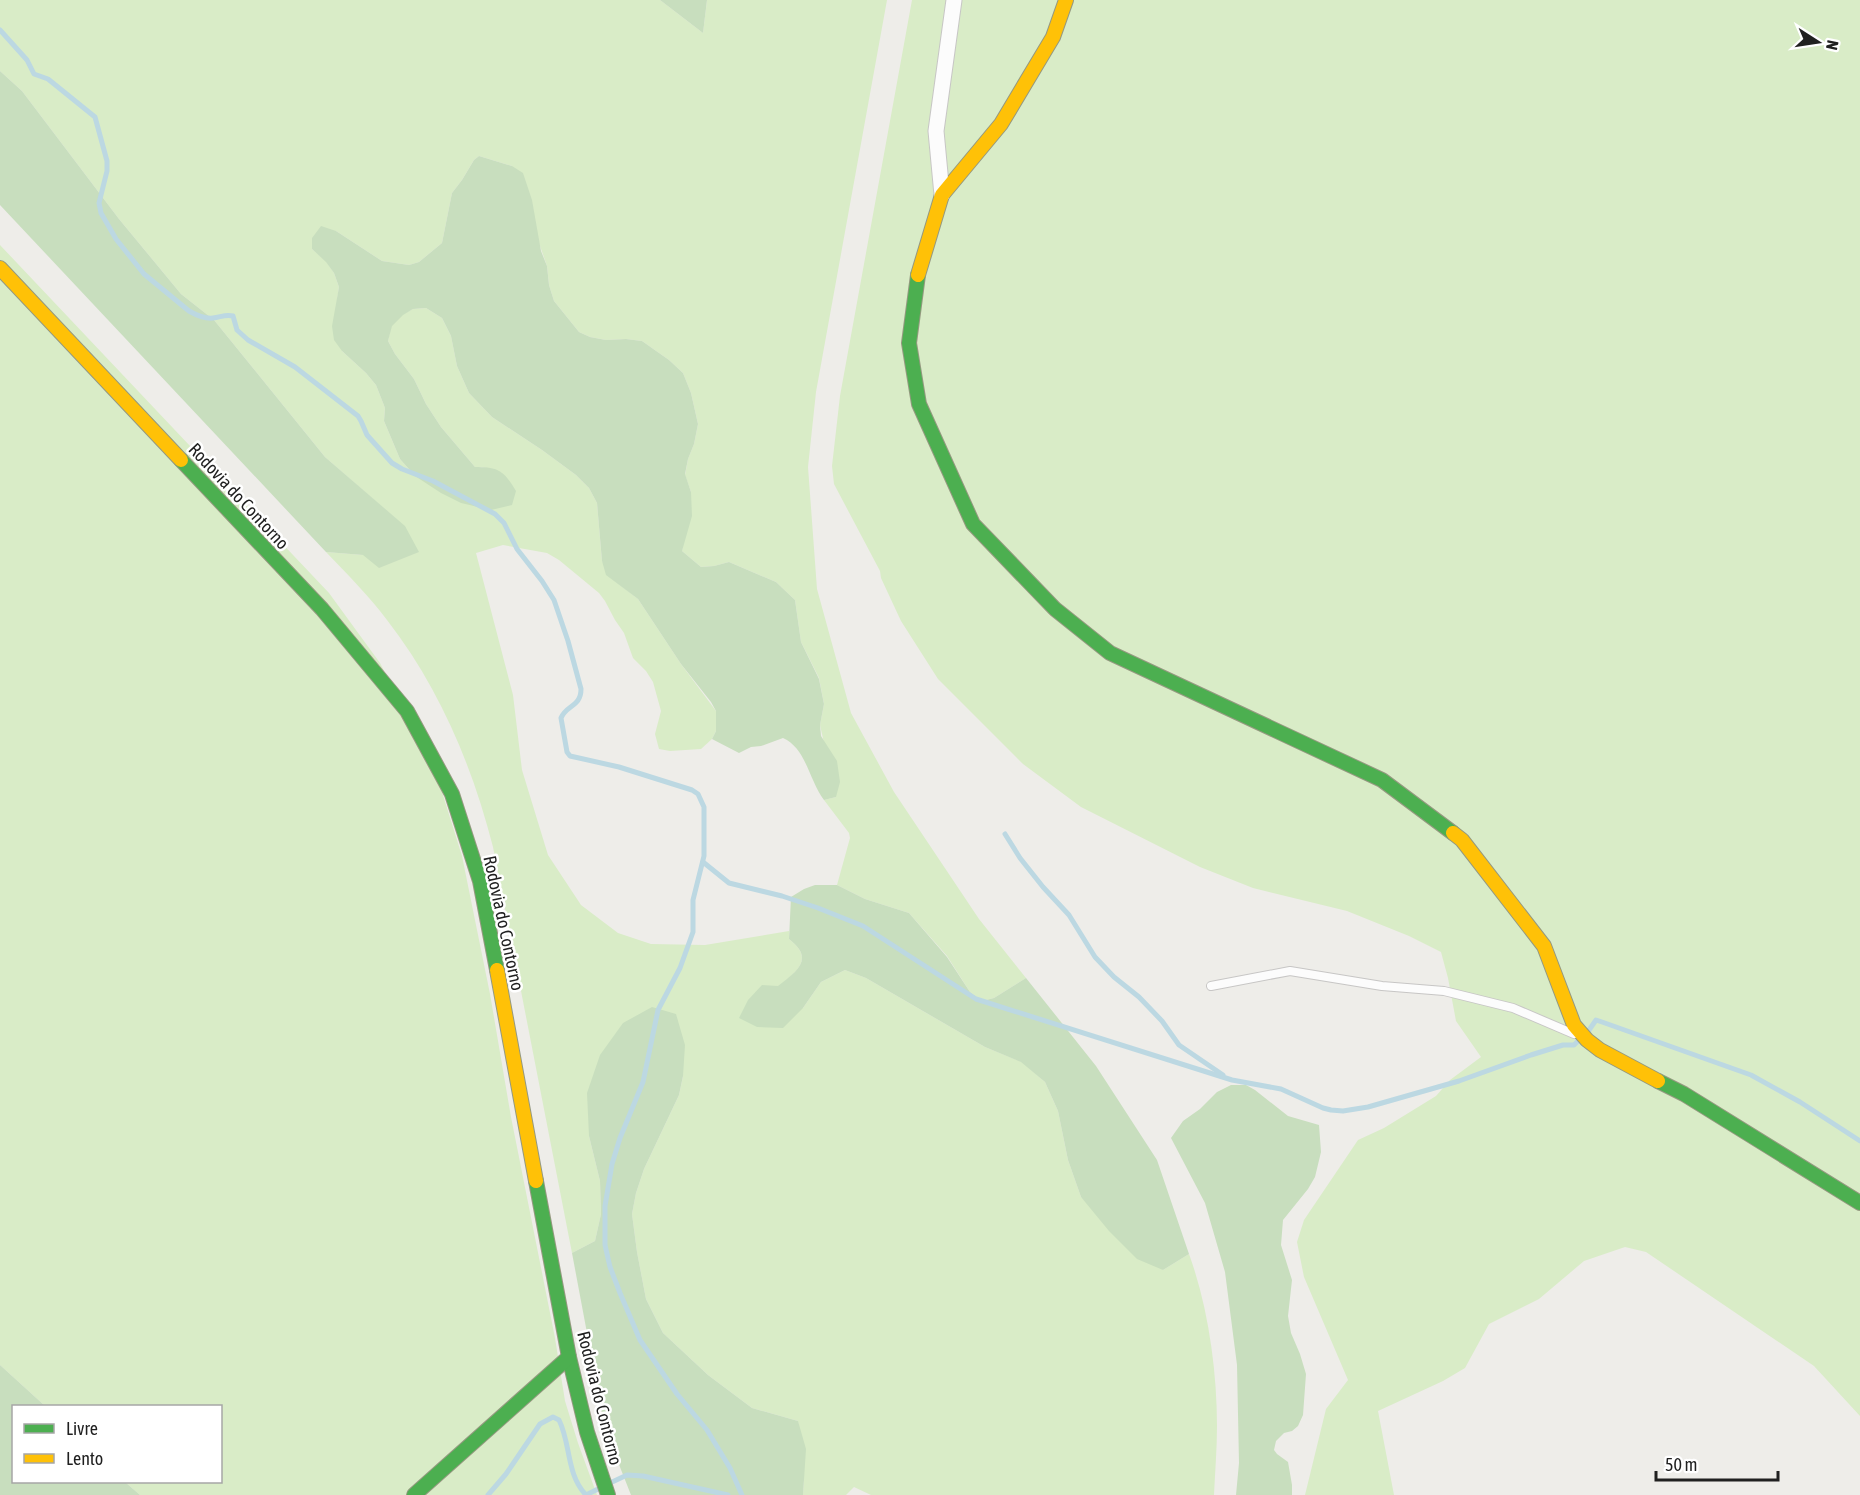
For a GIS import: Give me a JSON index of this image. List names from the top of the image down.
{
  "streets": {
    "street": ["Rodovia do Contorno"]
  },
  "legend": ["Livre", "Lento"],
  "scale_bar": "50 m",
  "north": "right"
}
